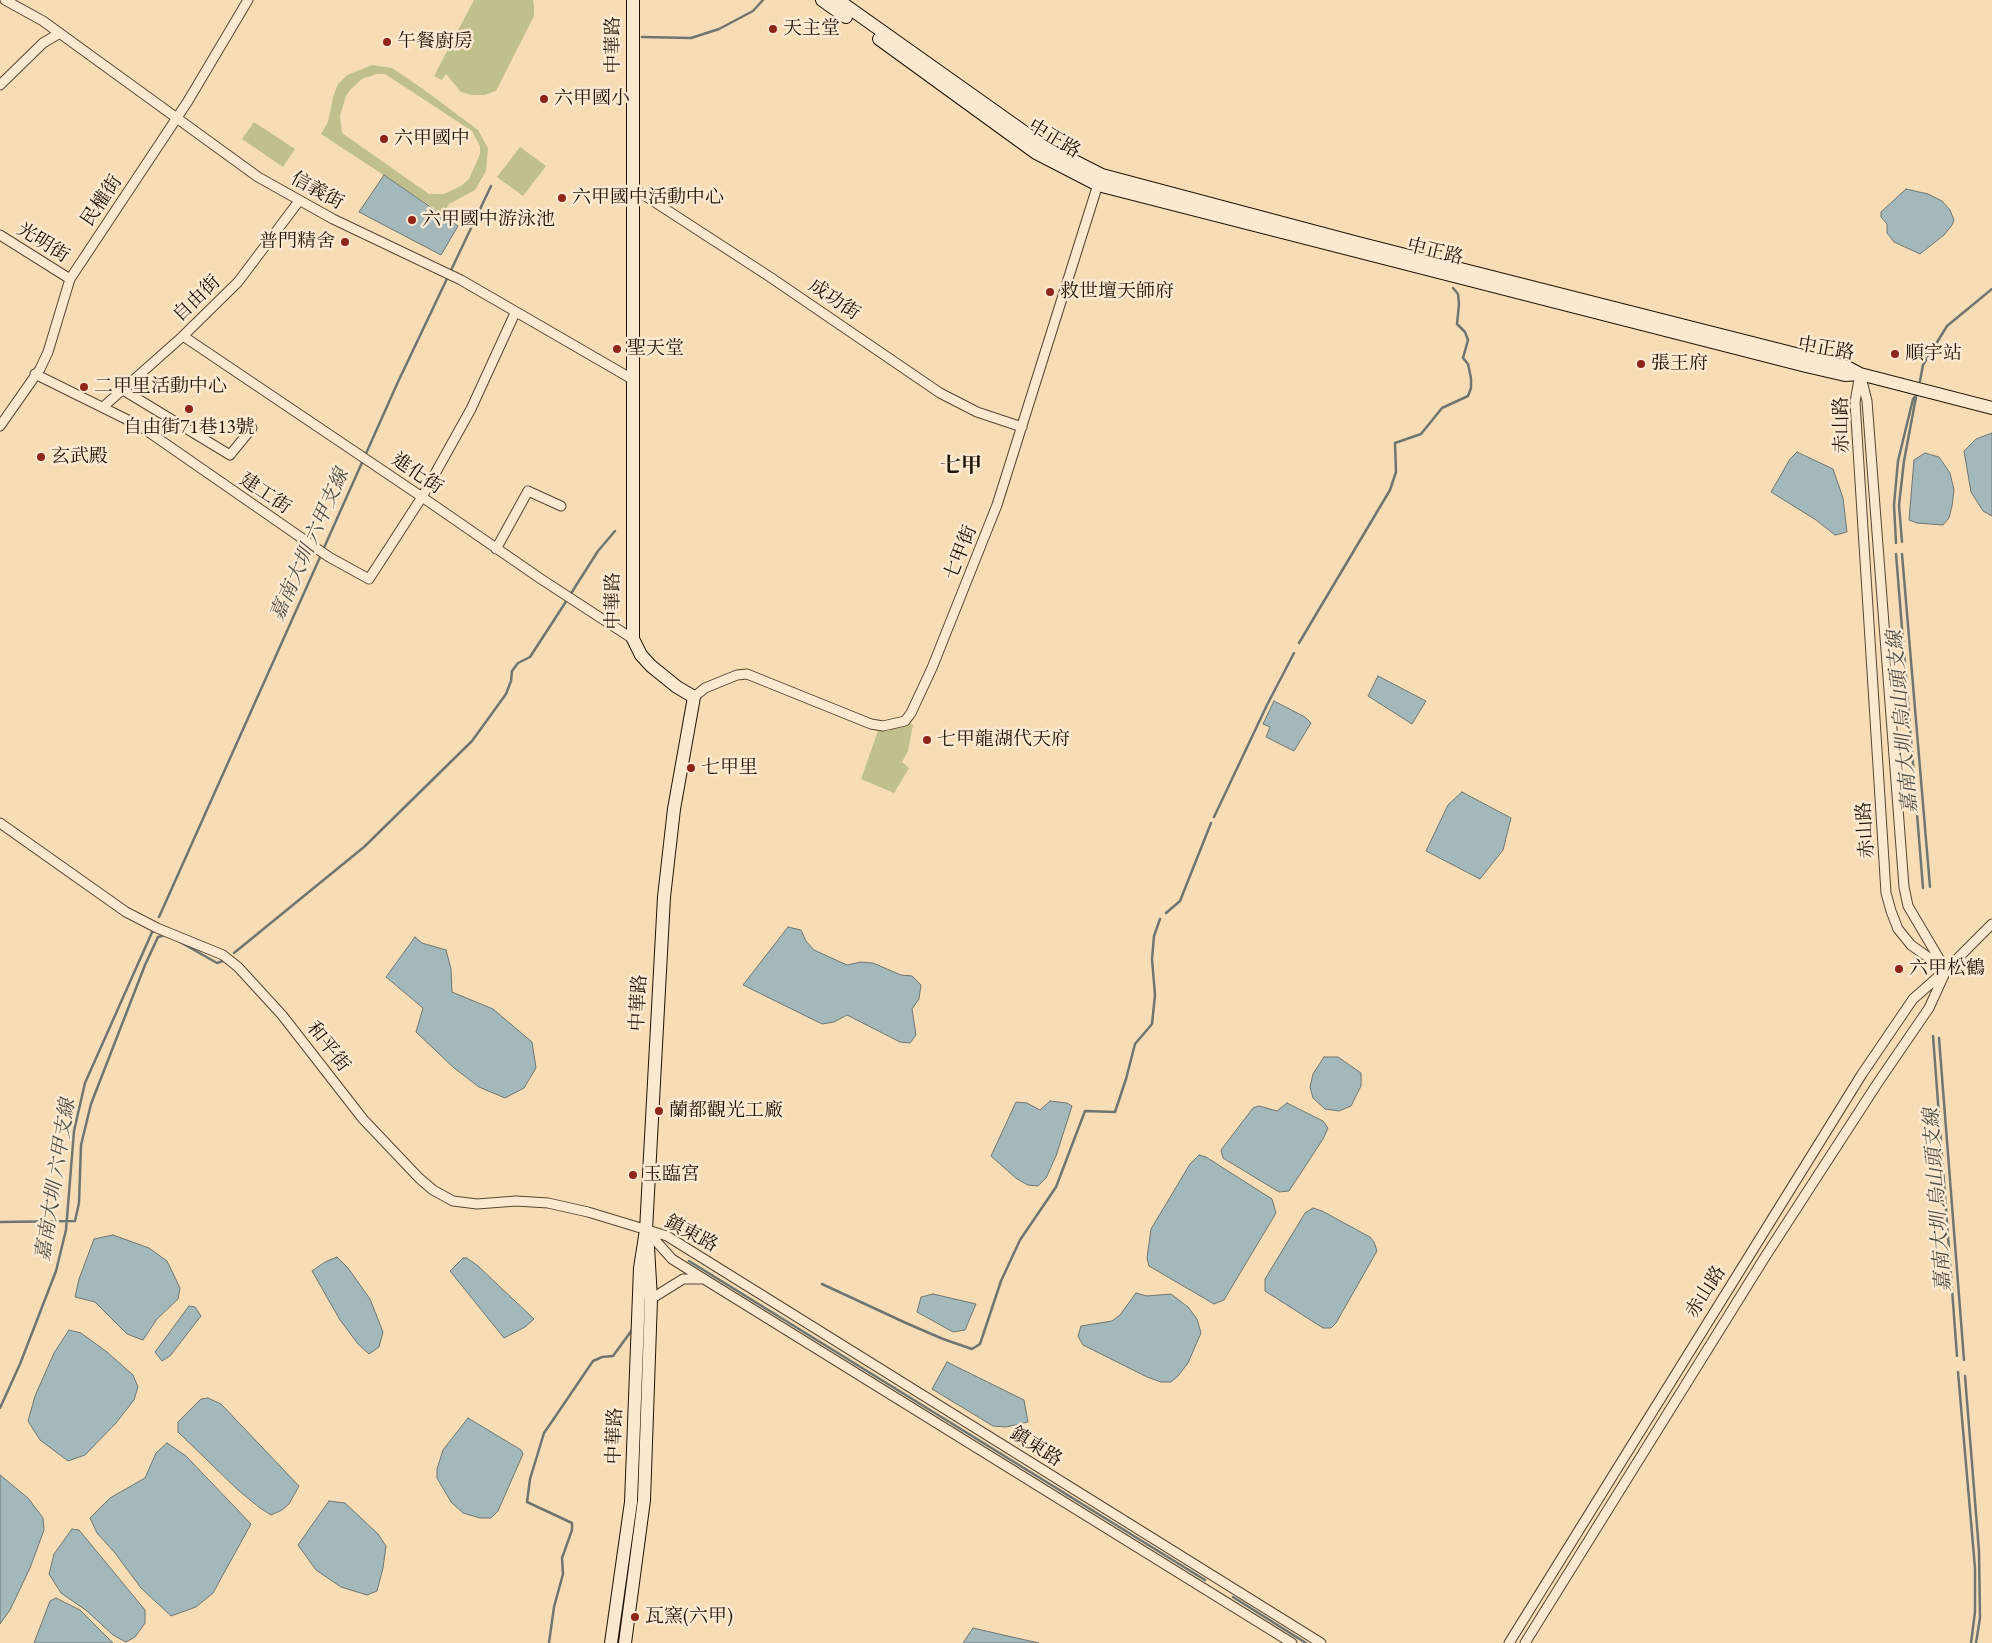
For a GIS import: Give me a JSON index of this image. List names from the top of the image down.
{
  "streets": {
    "street": [
      "中華路",
      "中正路",
      "信義街",
      "民權街",
      "光明街",
      "自由街",
      "成功街",
      "赤山路",
      "進化街",
      "建工街",
      "七甲街",
      "和平街",
      "鎮東路"
    ]
  },
  "crossings": [
    ["中華路", "信義街"],
    ["中華路", "成功街"],
    ["中華路", "進化街"],
    ["中華路", "七甲街"],
    ["中華路", "和平街"],
    ["中華路", "鎮東路"],
    ["中正路", "赤山路"],
    ["中正路", "七甲街"],
    ["信義街", "民權街"],
    ["信義街", "自由街"],
    ["信義街", "建工街"],
    ["民權街", "光明街"],
    ["民權街", "建工街"],
    ["自由街", "進化街"],
    ["自由街", "建工街"],
    ["成功街", "七甲街"],
    ["進化街", "建工街"],
    ["和平街", "鎮東路"]
  ],
  "districts": ["七甲"],
  "water": ["嘉南大圳 六甲支線", "嘉南大圳 烏山頭支線"],
  "places": [
    "天主堂",
    "午餐廚房",
    "六甲國小",
    "六甲國中",
    "六甲國中活動中心",
    "六甲國中游泳池",
    "普門精舍",
    "救世壇天師府",
    "聖天堂",
    "順宇站",
    "張王府",
    "二甲里活動中心",
    "自由街71巷13號",
    "玄武殿",
    "七甲龍湖代天府",
    "七甲里",
    "六甲松鶴",
    "蘭都觀光工廠",
    "玉臨宮",
    "瓦窯(六甲)"
  ]
}
